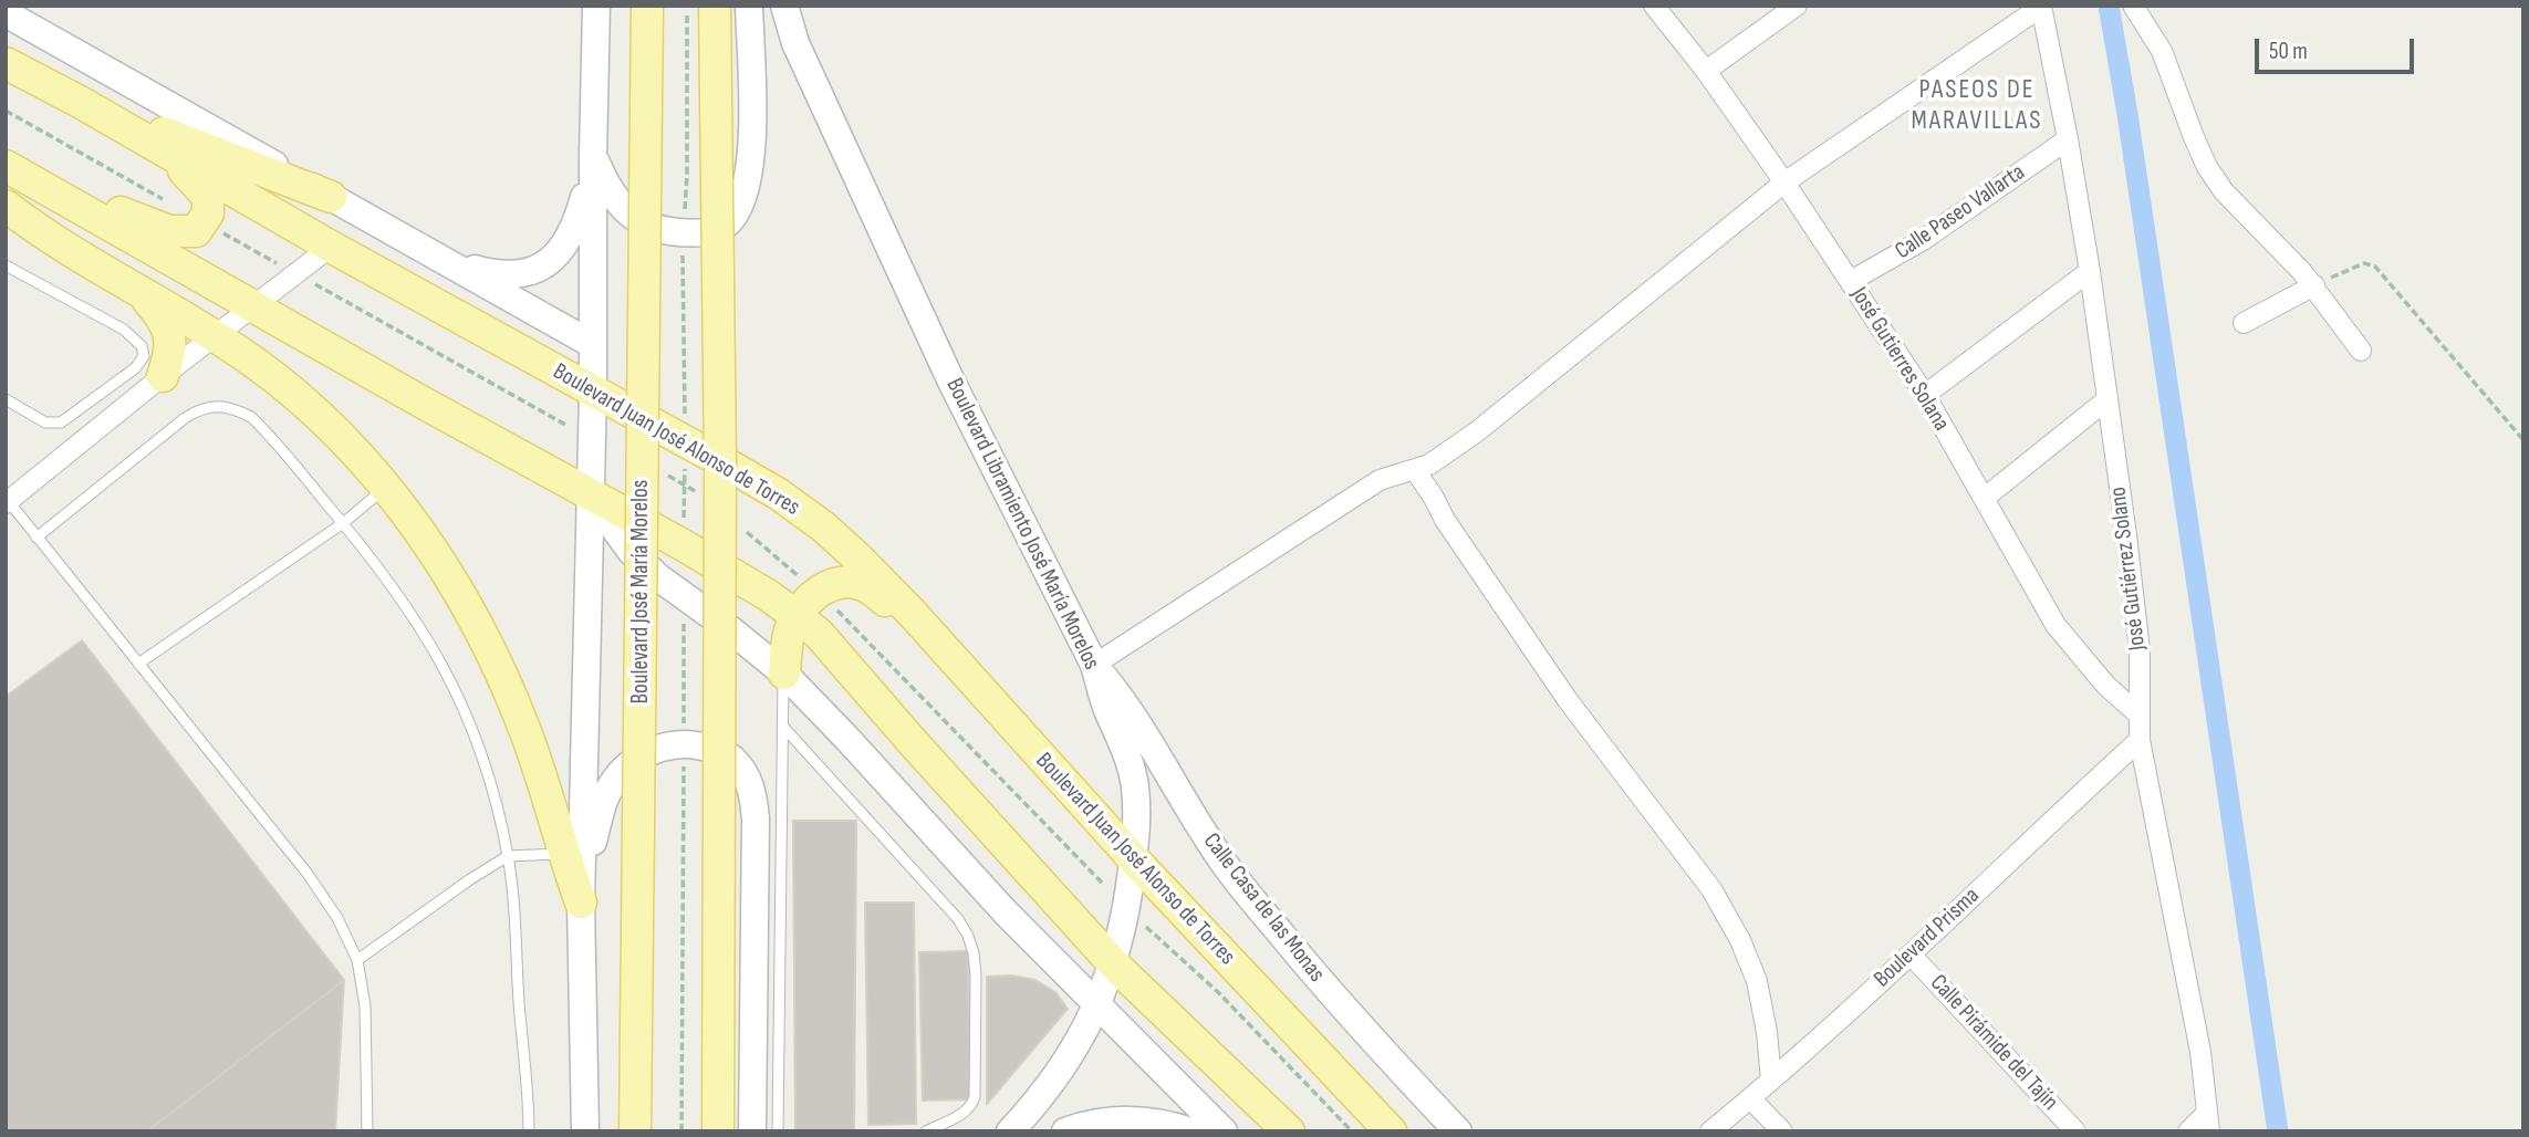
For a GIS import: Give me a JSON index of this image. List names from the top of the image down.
{
  "streets": {
    "main road": ["Boulevard Juan José Alonso de Torres", "Boulevard José María Morelos"],
    "street": [
      "Calle Paseo Vallarta",
      "José Gutierres Solana",
      "Boulevard Libramiento José María Morelos",
      "José Gutiérrez Solano",
      "Calle Casa de las Monas",
      "Boulevard Prisma",
      "Calle Pirámide del Tajín"
    ]
  },
  "crossings": [
    ["Calle Paseo Vallarta", "José Gutierres Solana"],
    ["Calle Paseo Vallarta", "José Gutiérrez Solano"],
    ["José Gutierres Solana", "José Gutiérrez Solano"],
    ["Boulevard Juan José Alonso de Torres", "Boulevard Libramiento José María Morelos"],
    ["Boulevard Libramiento José María Morelos", "Calle Casa de las Monas"],
    ["José Gutiérrez Solano", "Boulevard Prisma"],
    ["Boulevard Prisma", "Calle Pirámide del Tajín"]
  ],
  "districts": ["PASEOS DE MARAVILLAS"],
  "scale_bar": "50 m"
}
